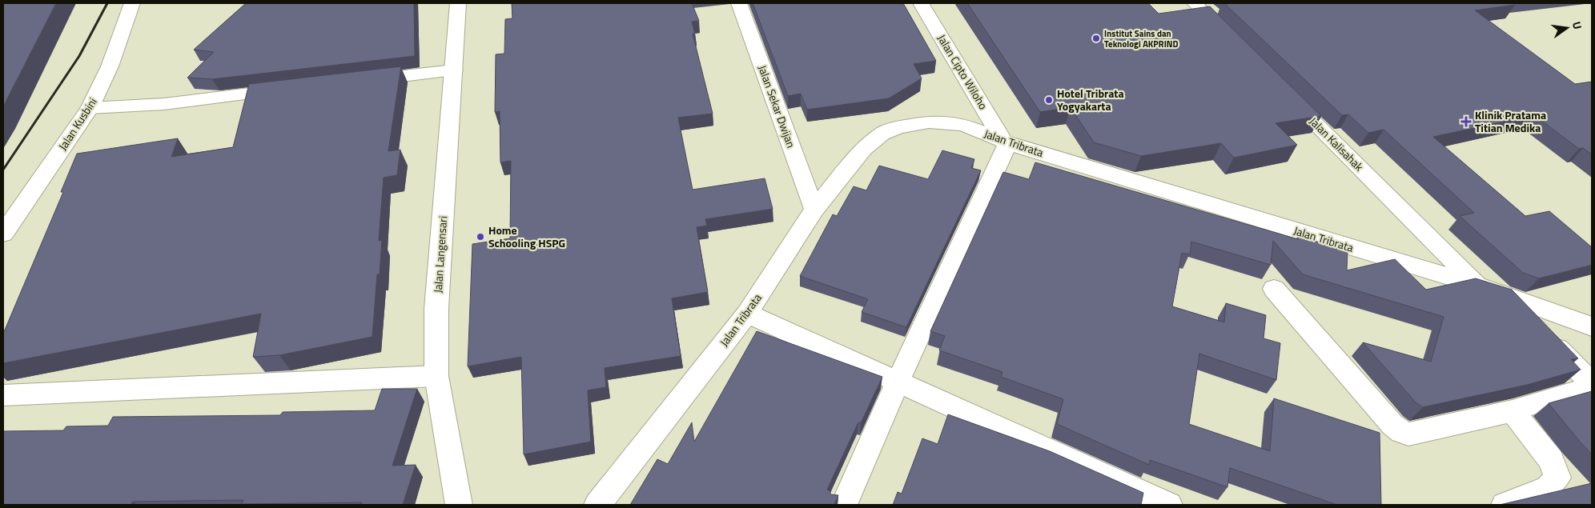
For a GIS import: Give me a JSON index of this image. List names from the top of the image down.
{
  "streets": {
    "street": [
      "Jalan Cipto Wiloho",
      "Jalan Sekar Dwijan",
      "Jalan Kusbini",
      "Jalan Tribrata",
      "Jalan Kalisahak",
      "Jalan Langensari"
    ]
  },
  "crossings": [
    ["Jalan Cipto Wiloho", "Jalan Tribrata"],
    ["Jalan Sekar Dwijan", "Jalan Tribrata"],
    ["Jalan Tribrata", "Jalan Kalisahak"]
  ],
  "places": {
    "other": ["Institut Sains dan Teknologi AKPRIND", "Hotel Tribrata Yogyakarta", "Home Schooling HSPG"],
    "health": ["Klinik Pratama Titian Medika"]
  },
  "north": "right"
}
